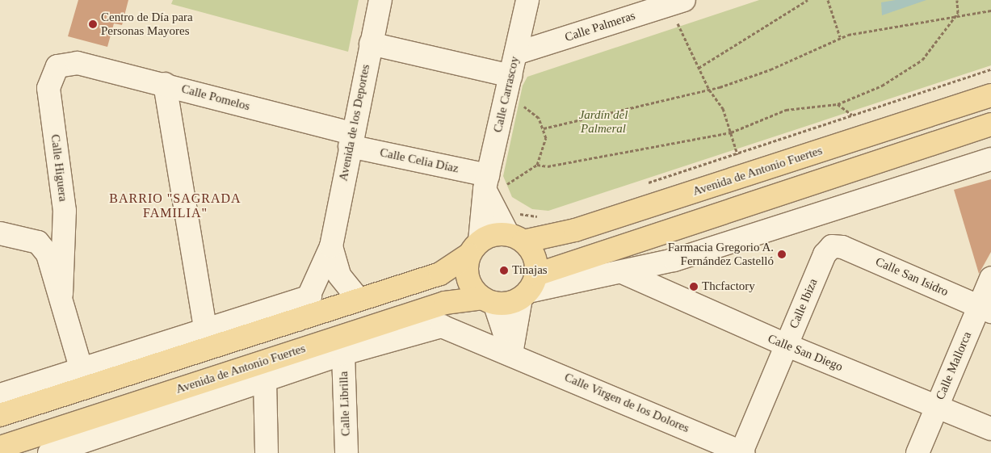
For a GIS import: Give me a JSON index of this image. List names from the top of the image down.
{
  "streets": {
    "main road": ["Avenida de Antonio Fuertes"],
    "street": [
      "Calle Palmeras",
      "Calle Carrascoy",
      "Calle Pomelos",
      "Avenida de los Deportes",
      "Calle Celia Díaz",
      "Calle Higuera",
      "Calle San Isidro",
      "Calle Ibiza",
      "Calle San Diego",
      "Calle Mallorca",
      "Calle Virgen de los Dolores",
      "Calle Librilla"
    ]
  },
  "crossings": [
    ["Calle Palmeras", "Calle Carrascoy"],
    ["Calle Carrascoy", "Calle Celia Díaz"],
    ["Calle Carrascoy", "Avenida de Antonio Fuertes"],
    ["Calle Pomelos", "Avenida de los Deportes"],
    ["Calle Pomelos", "Calle Celia Díaz"],
    ["Calle Pomelos", "Calle Higuera"],
    ["Avenida de los Deportes", "Calle Celia Díaz"],
    ["Avenida de Antonio Fuertes", "Calle Virgen de los Dolores"],
    ["Avenida de Antonio Fuertes", "Calle Librilla"],
    ["Calle San Isidro", "Calle Ibiza"],
    ["Calle San Isidro", "Calle Mallorca"],
    ["Calle Ibiza", "Calle San Diego"],
    ["Calle Ibiza", "Calle Virgen de los Dolores"],
    ["Calle San Diego", "Calle Mallorca"]
  ],
  "districts": ["BARRIO \"SAGRADA FAMILIA\""],
  "parks": ["Jardín del Palmeral"],
  "places": [
    "Centro de Día para Personas Mayores",
    "Farmacia Gregorio A. Fernández Castelló",
    "Tinajas",
    "Thcfactory"
  ]
}
